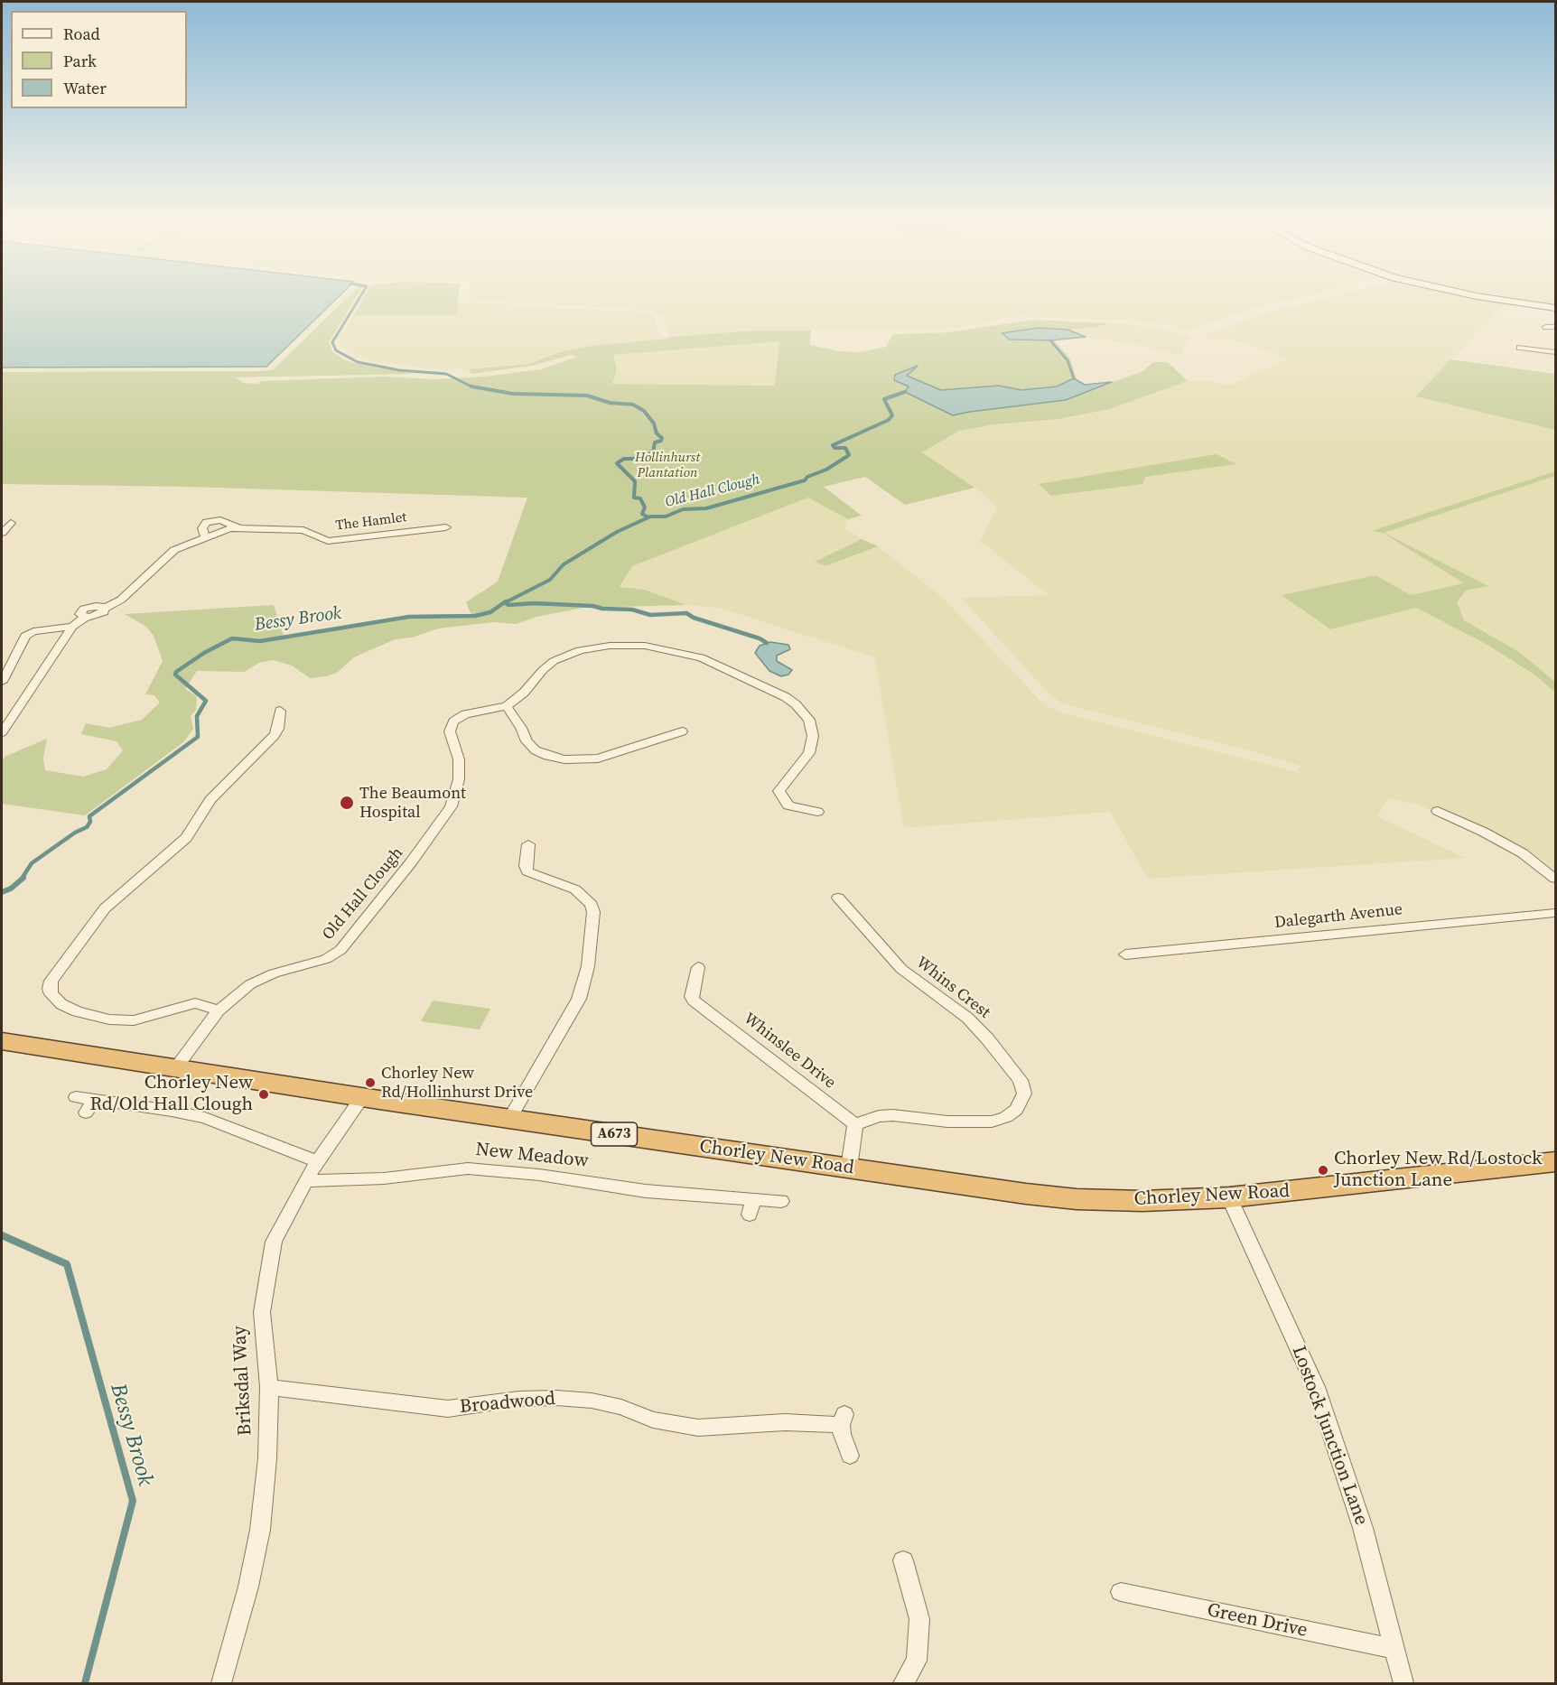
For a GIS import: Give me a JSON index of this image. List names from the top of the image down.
{
  "streets": {
    "highway": ["A673", "Chorley New Road"],
    "street": [
      "The Hamlet",
      "Old Hall Clough",
      "Dalegarth Avenue",
      "Whins Crest",
      "Whinslee Drive",
      "New Meadow",
      "Briksdal Way",
      "Broadwood",
      "Lostock Junction Lane",
      "Green Drive"
    ]
  },
  "crossings": [
    ["Old Hall Clough", "Chorley New Road"],
    ["Whins Crest", "Whinslee Drive"],
    ["New Meadow", "Briksdal Way"],
    ["Chorley New Road", "Briksdal Way"],
    ["Chorley New Road", "Lostock Junction Lane"],
    ["Briksdal Way", "Broadwood"],
    ["Lostock Junction Lane", "Green Drive"]
  ],
  "water": ["Old Hall Clough", "Bessy Brook"],
  "parks": ["Hollinhurst Plantation"],
  "places": [
    "The Beaumont Hospital",
    "Chorley New Rd/Hollinhurst Drive",
    "Chorley New Rd/Old Hall Clough",
    "Chorley New Rd/Lostock Junction Lane"
  ],
  "legend": ["Road", "Park", "Water"]
}
